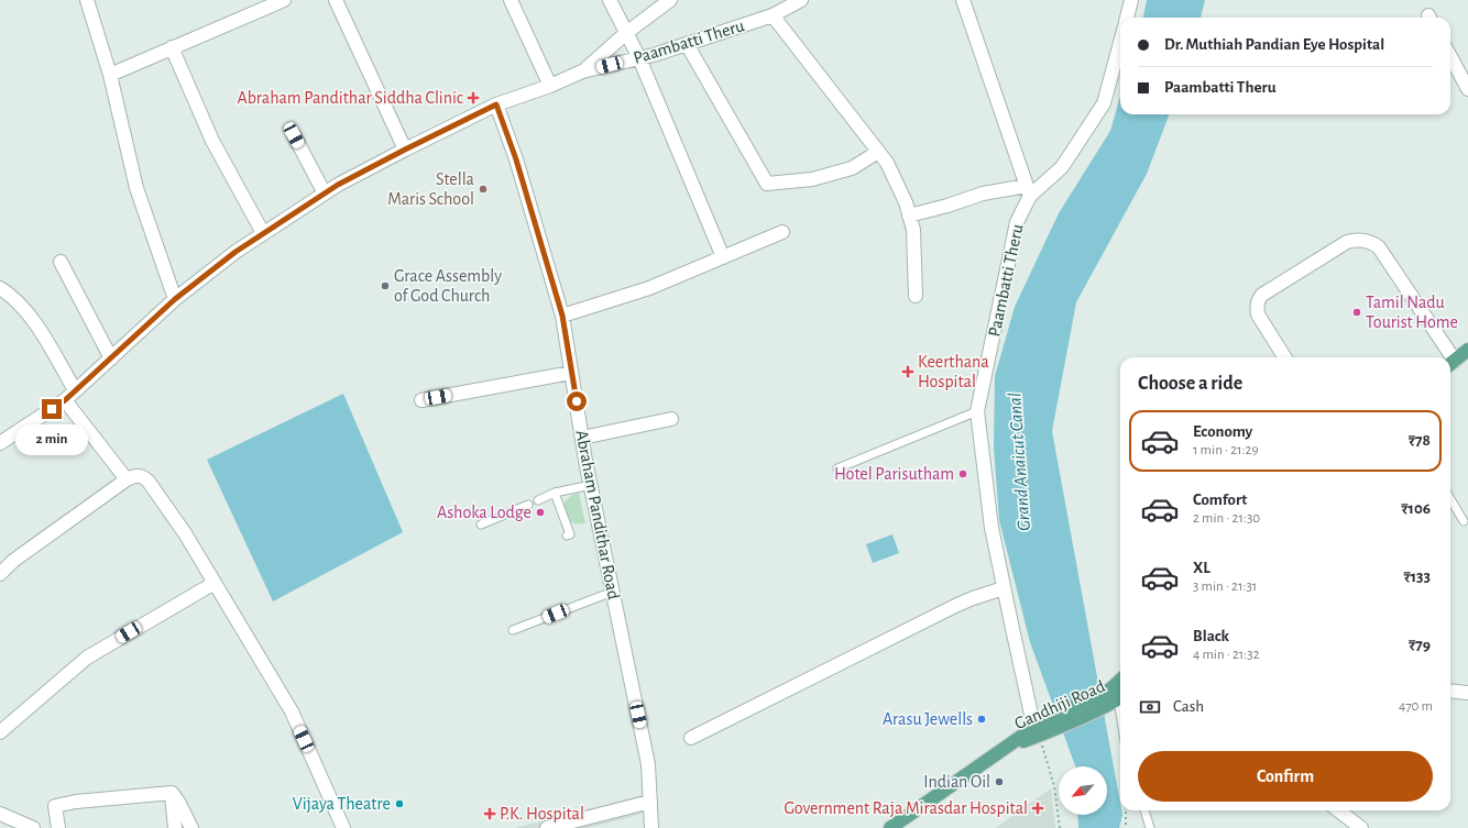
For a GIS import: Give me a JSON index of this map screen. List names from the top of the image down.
{
  "streets": {
    "main road": ["Gandhiji Road"],
    "street": ["Paambatti Theru", "Abraham Pandithar Road"]
  },
  "crossings": [
    ["Paambatti Theru", "Abraham Pandithar Road"]
  ],
  "water": ["Grand Anaicut Canal"],
  "places": {
    "health": [
      "Abraham Pandithar Siddha Clinic",
      "Keerthana Hospital",
      "Government Raja Mirasdar Hospital",
      "P.K. Hospital"
    ],
    "other": [
      "Stella Maris School",
      "Grace Assembly of God Church",
      "Tamil Nadu Tourist Home",
      "Hotel Parisutham",
      "Ashoka Lodge",
      "Arasu Jewells",
      "Indian Oil",
      "Vijaya Theatre"
    ]
  },
  "north": "bottom left",
  "page": {
    "banner": ["Dr. Muthiah Pandian Eye Hospital", "Paambatti Theru"],
    "heading": "Choose a ride",
    "list": [
      {
        "name": "Economy",
        "note": "1 min · 21:29",
        "value": "₹78"
      },
      {
        "name": "Comfort",
        "note": "2 min · 21:30",
        "value": "₹106"
      },
      {
        "name": "XL",
        "note": "3 min · 21:31",
        "value": "₹133"
      },
      {
        "name": "Black",
        "note": "4 min · 21:32",
        "value": "₹79"
      }
    ],
    "bubble": "2 min",
    "pay": ["Cash", "470 m"],
    "buttons": "Confirm"
  }
}
